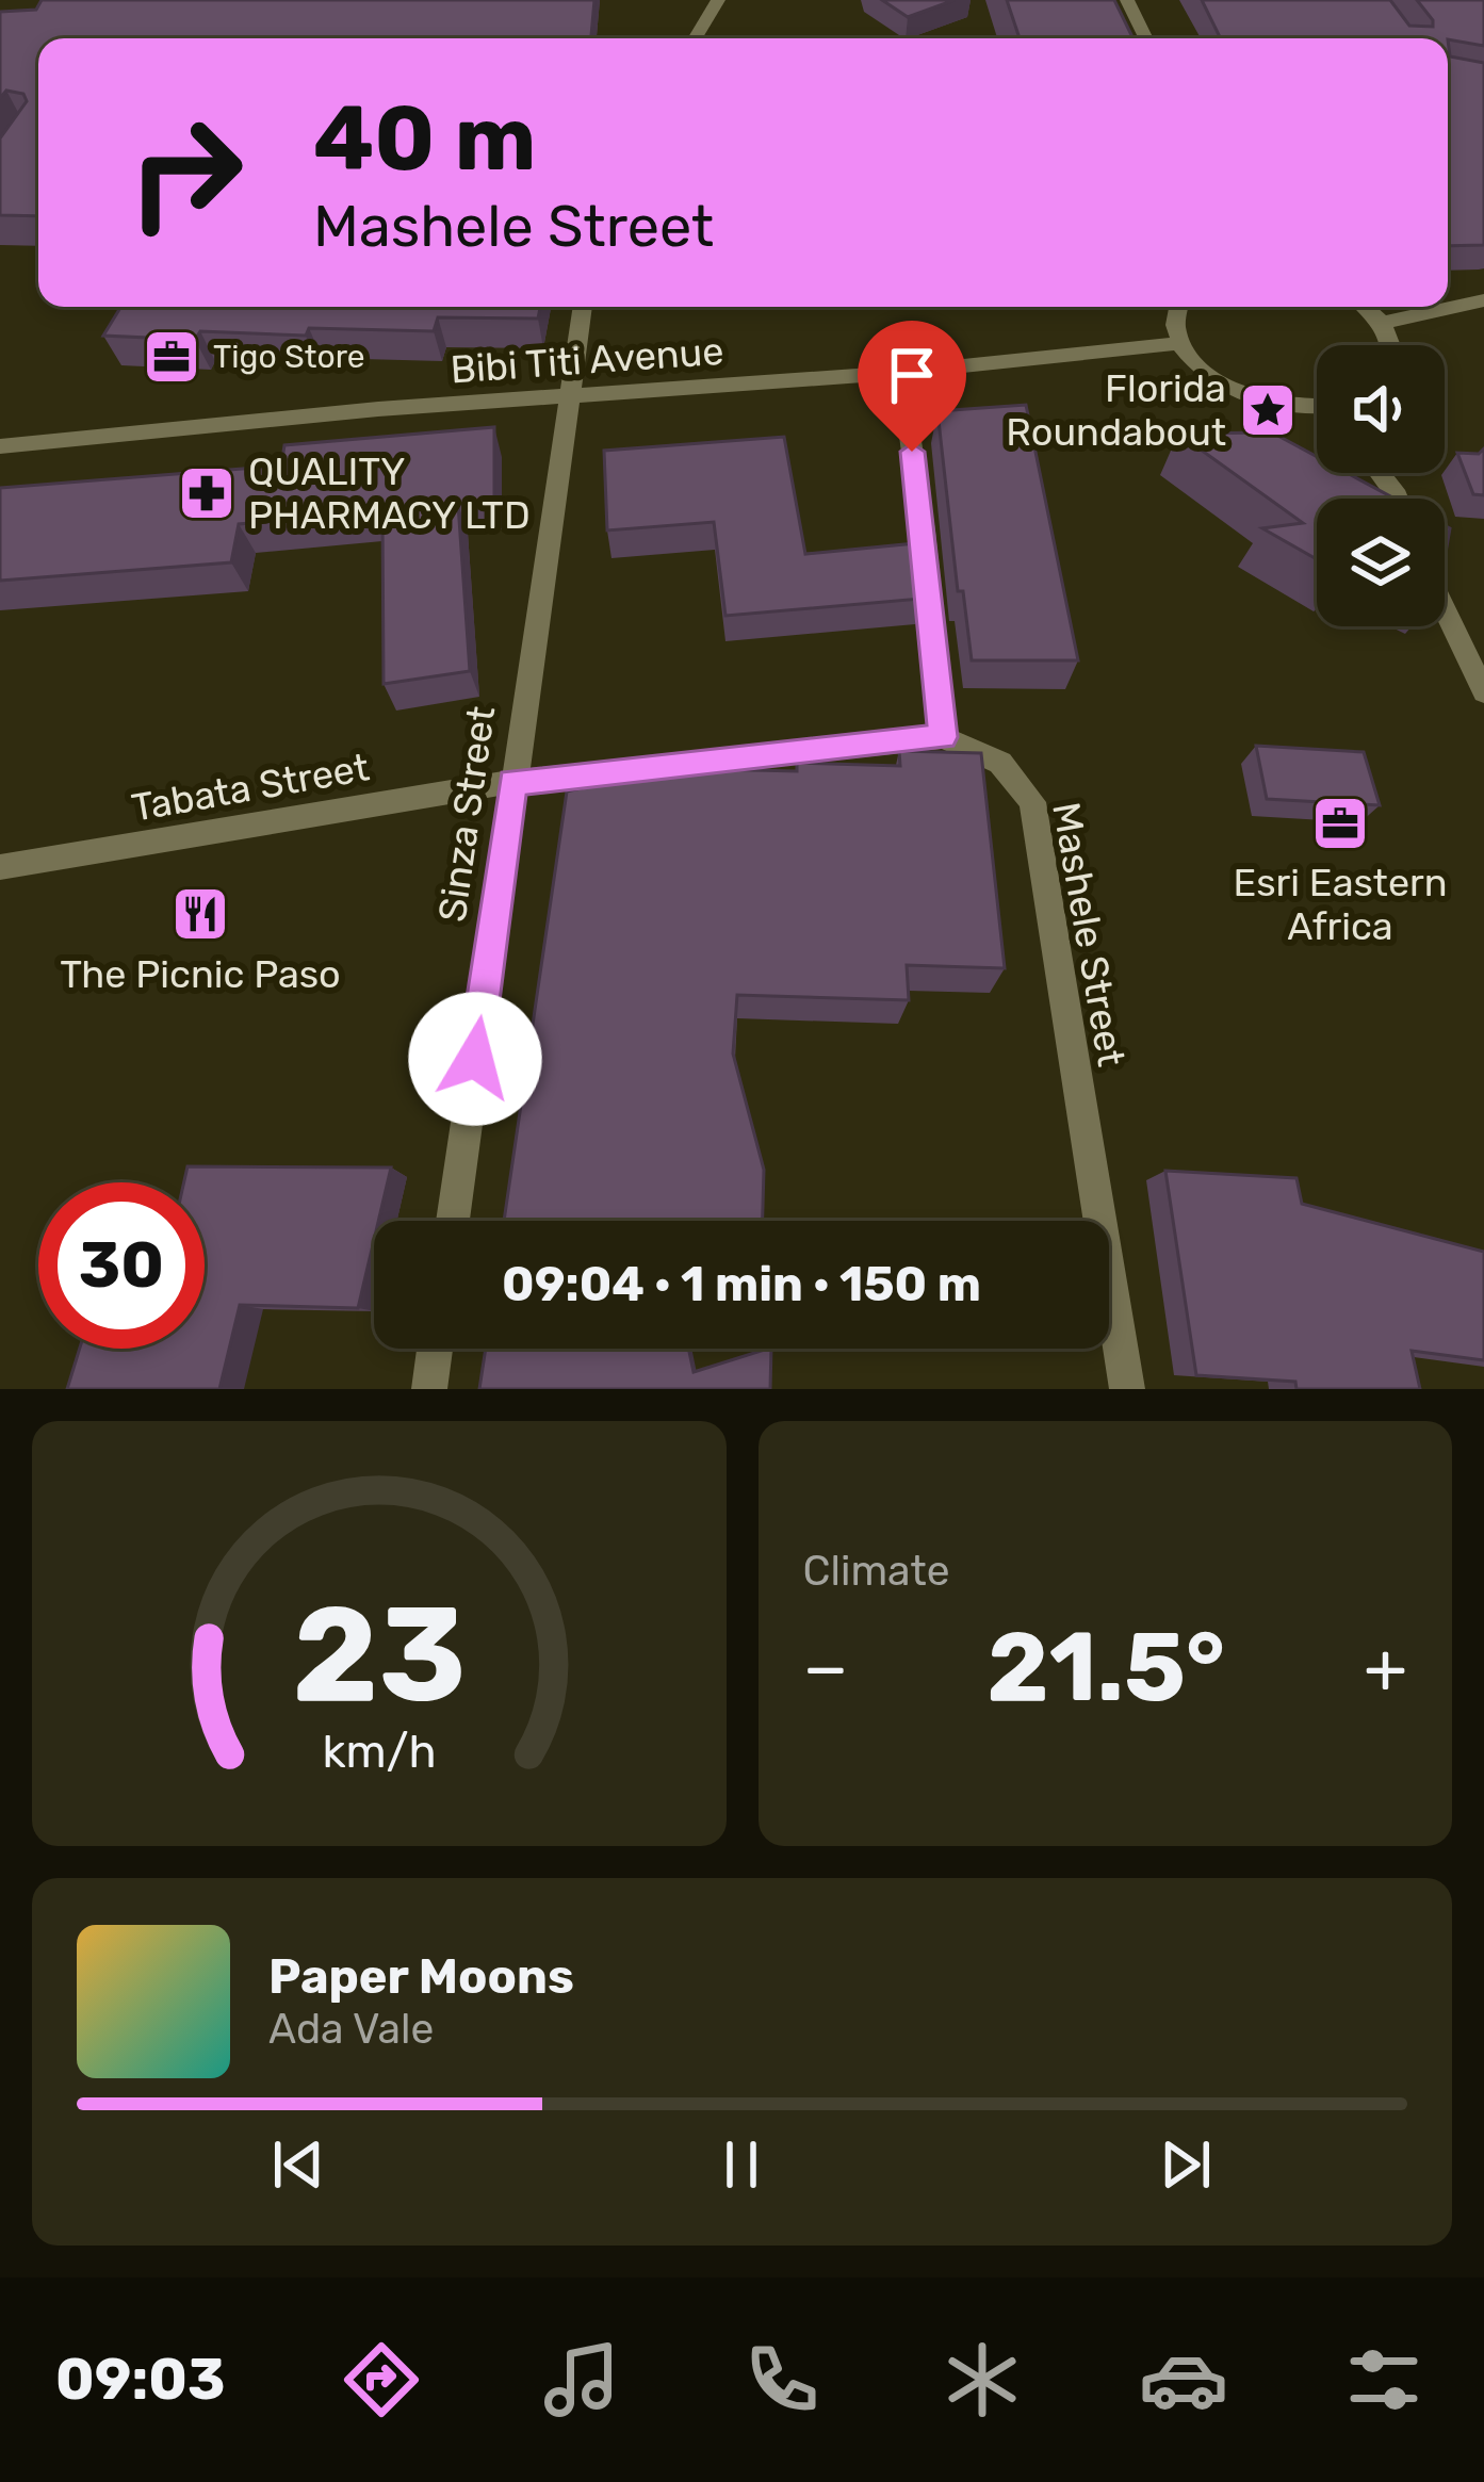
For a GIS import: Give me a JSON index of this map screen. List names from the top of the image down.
{
  "streets": {
    "street": [
      "Bibi Titi Avenue",
      "Tabata Street",
      "Sinza Street",
      "Mashele Street"
    ]
  },
  "crossings": [
    ["Bibi Titi Avenue", "Sinza Street"],
    ["Tabata Street", "Sinza Street"]
  ],
  "places": {
    "office": ["Tigo Store", "Esri Eastern Africa"],
    "place": ["Florida Roundabout"],
    "pharmacy": ["QUALITY PHARMACY LTD"],
    "restaurant": ["The Picnic Paso"]
  },
  "page": {
    "turn": ["40 m", "Mashele Street"],
    "limit": "30",
    "trip": "09:04 · 1 min · 150 m",
    "tile": "Climate",
    "heat": ["−", "21.5°", "+"],
    "song": ["Paper Moons", "Ada Vale"],
    "tabs": "09:03",
    "gauge": ["23", "km/h"]
  }
}
